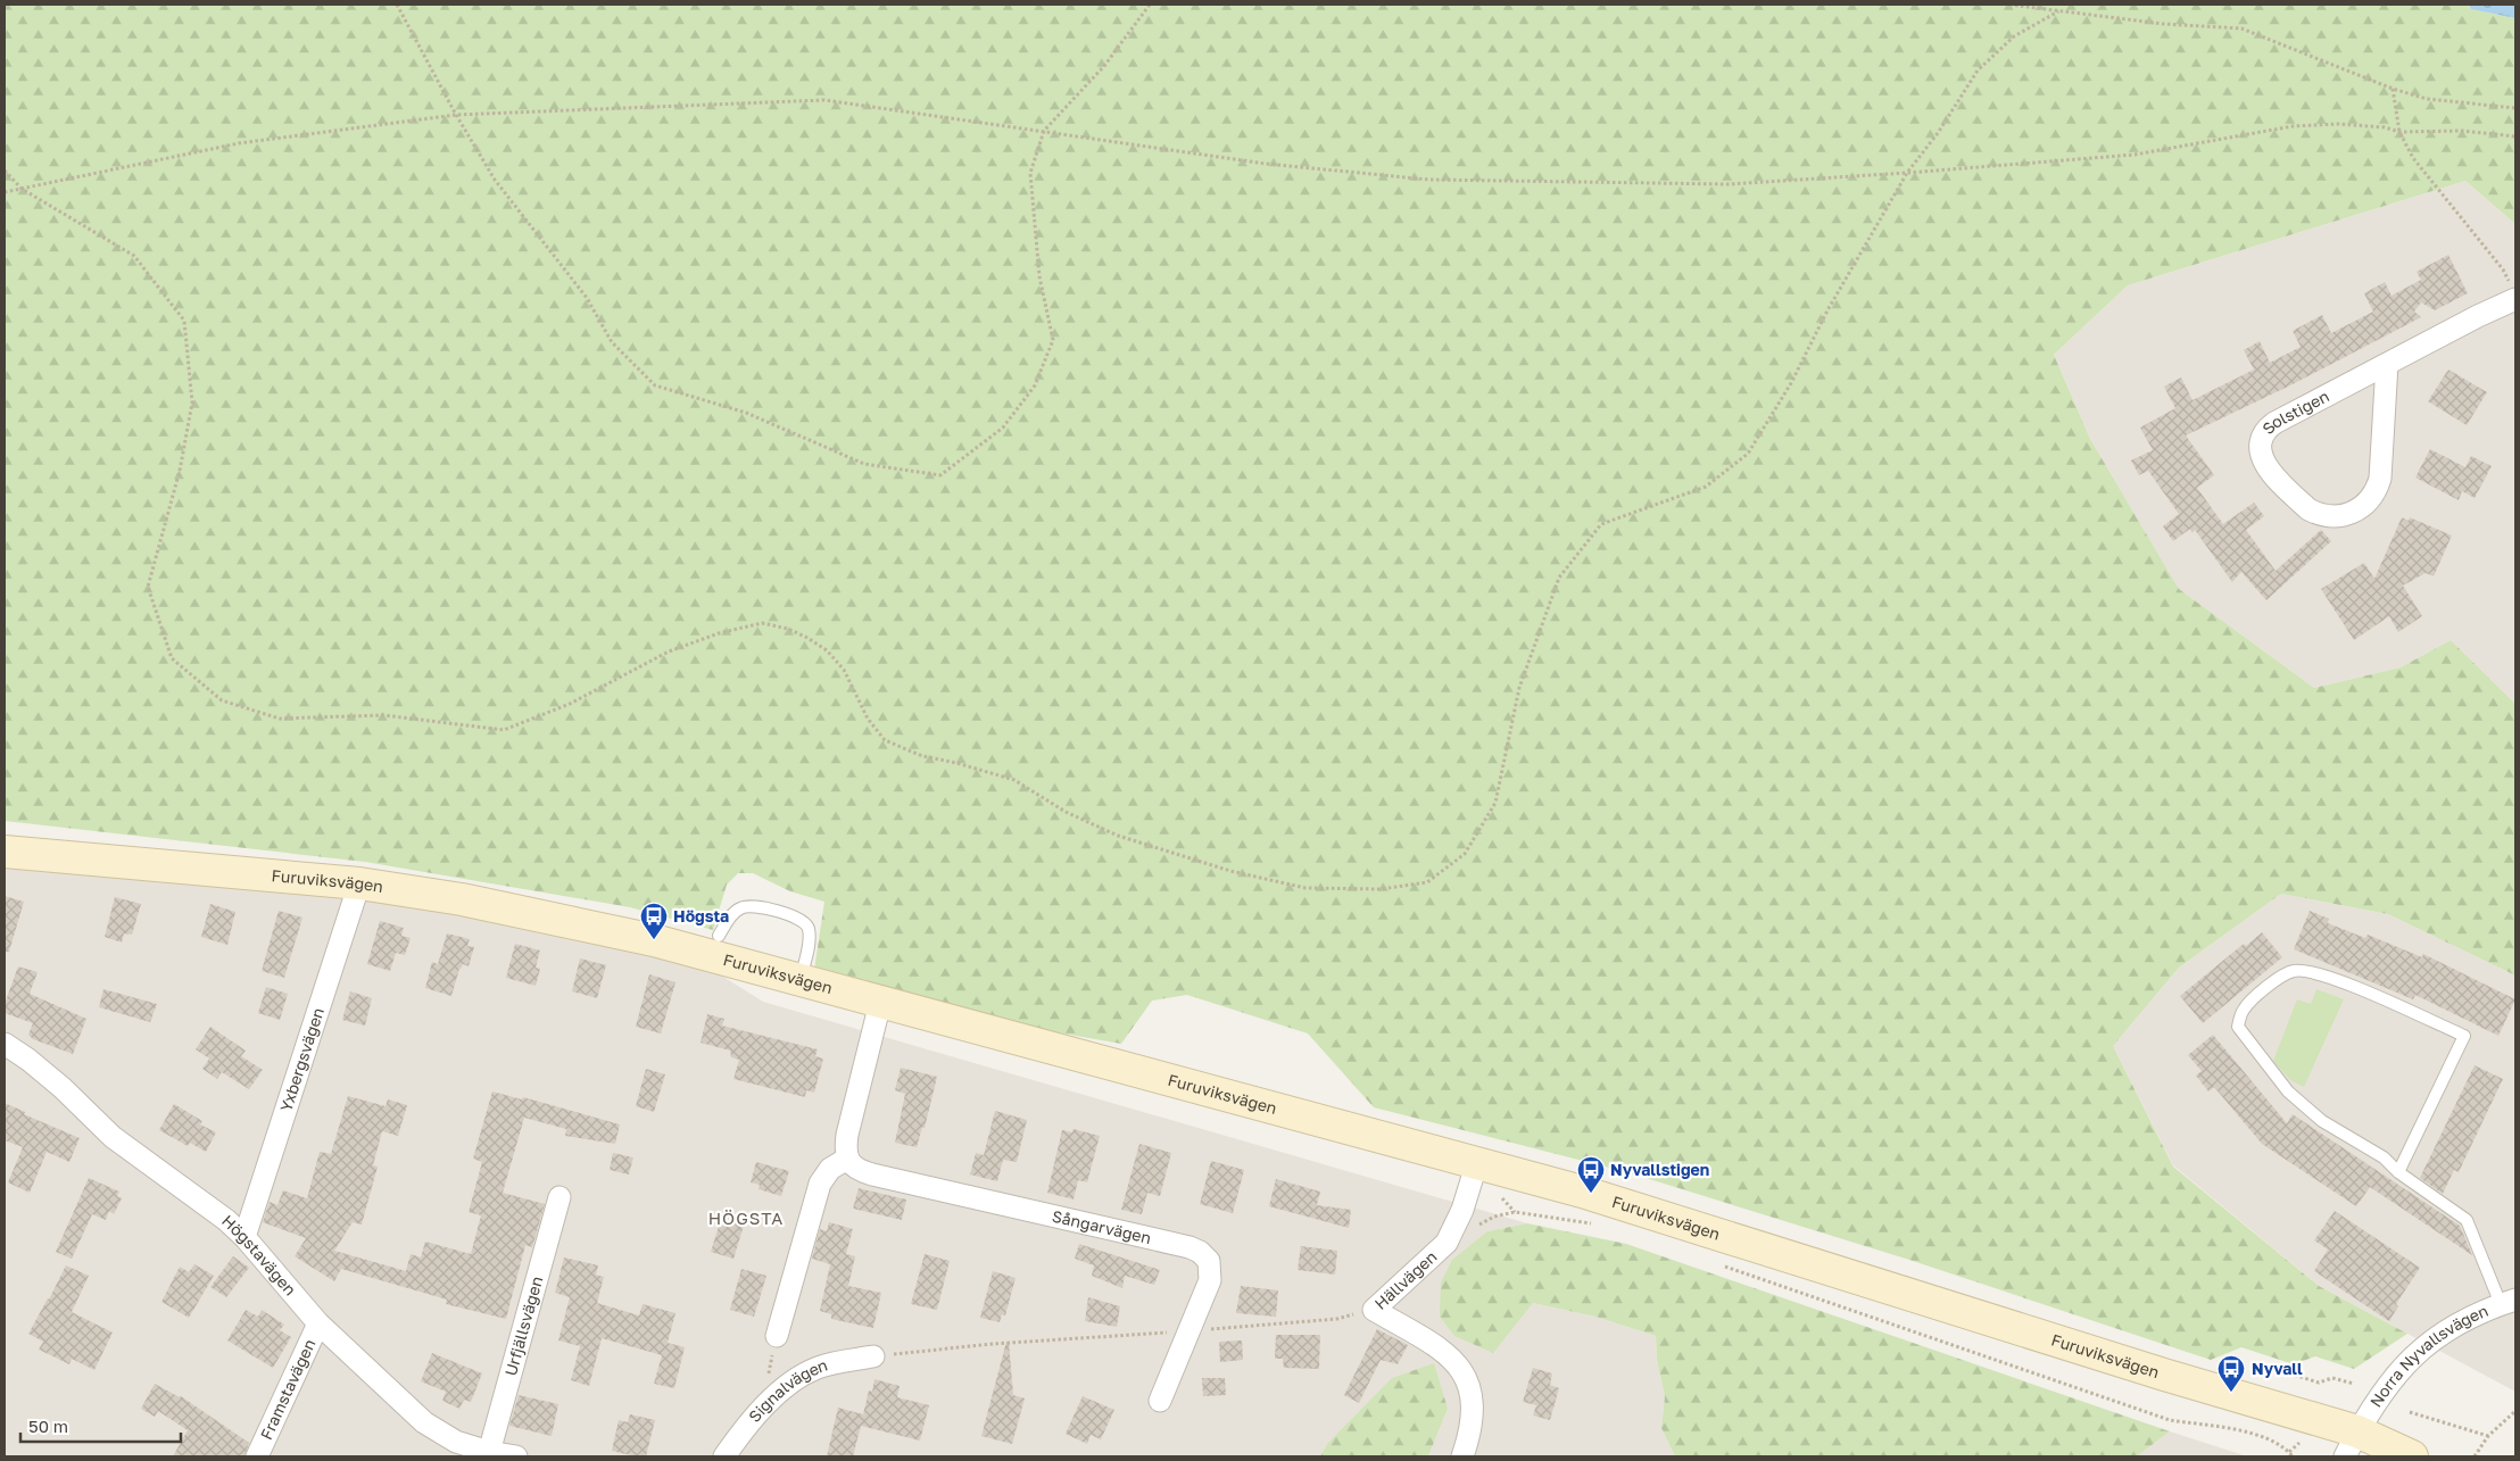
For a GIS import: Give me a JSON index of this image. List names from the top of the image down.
{
  "streets": {
    "main road": ["Furuviksvägen"],
    "street": [
      "Solstigen",
      "Yxbergsvägen",
      "Sångarvägen",
      "Högstavägen",
      "Hällvägen",
      "Urfjällsvägen",
      "Norra Nyvallsvägen",
      "Framstavägen",
      "Signalvägen"
    ]
  },
  "crossings": [
    ["Furuviksvägen", "Yxbergsvägen"],
    ["Furuviksvägen", "Hällvägen"],
    ["Furuviksvägen", "Norra Nyvallsvägen"],
    ["Yxbergsvägen", "Högstavägen"],
    ["Högstavägen", "Urfjällsvägen"],
    ["Högstavägen", "Framstavägen"]
  ],
  "districts": ["HÖGSTA"],
  "places": {
    "bus stop": ["Högsta", "Nyvallstigen", "Nyvall"]
  },
  "scale_bar": "50 m"
}
